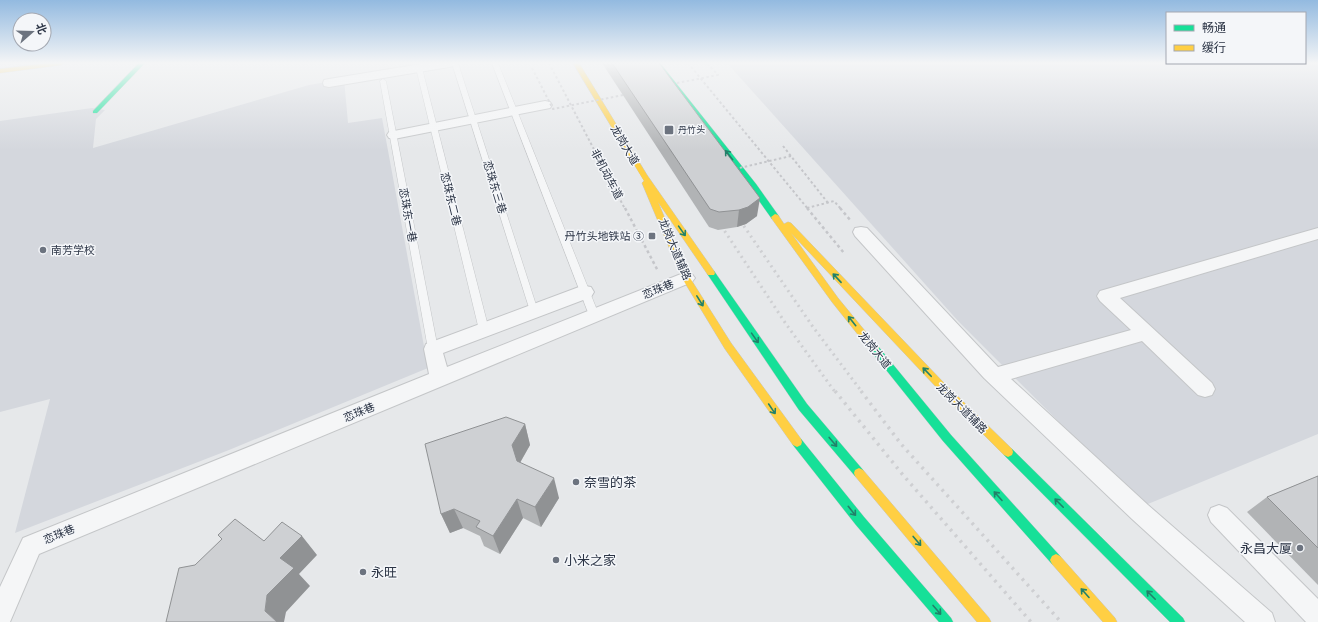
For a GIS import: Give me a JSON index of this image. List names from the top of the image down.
{
  "streets": {
    "main road": ["龙岗大道", "龙岗大道辅路"],
    "street": ["恋珠巷"],
    "lane": ["恋珠东三巷", "恋珠东二巷", "恋珠东一巷"],
    "path": ["非机动车道"]
  },
  "crossings": [
    ["龙岗大道", "龙岗大道辅路"],
    ["非机动车道", "恋珠巷"],
    ["龙岗大道辅路", "恋珠巷"]
  ],
  "places": {
    "transit": ["丹竹头", "丹竹头地铁站 ③"],
    "other": [
      "南芳学校",
      "奈雪的茶",
      "永昌大厦",
      "小米之家",
      "永旺"
    ]
  },
  "legend": ["畅通", "缓行"],
  "north": "right"
}
